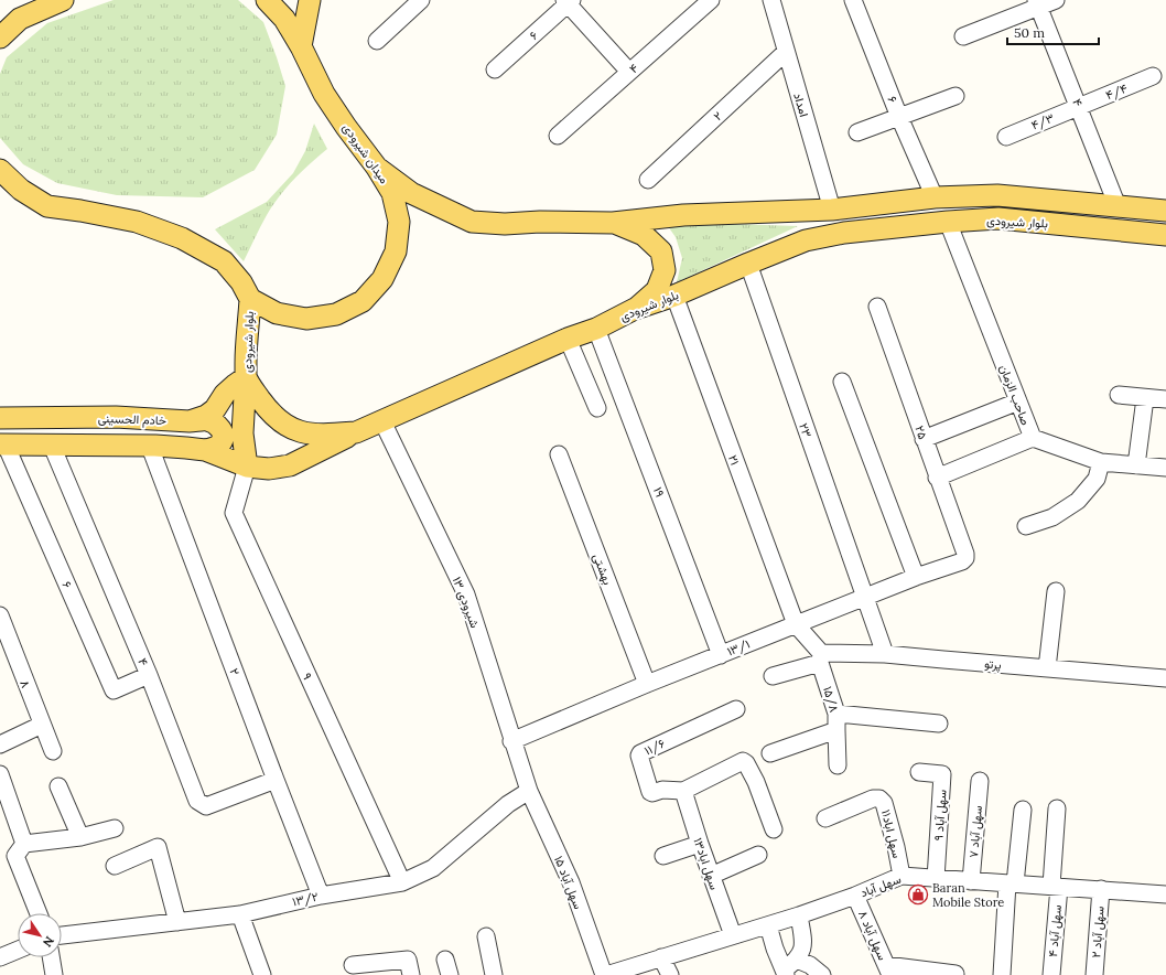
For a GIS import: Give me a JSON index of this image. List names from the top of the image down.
{
  "streets": {
    "main road": ["میدان شیرودی", "بلوار شیرودی", "خادم الحسینی"],
    "street": [
      "۶",
      "۴",
      "۴/۴",
      "امداد",
      "۲",
      "۴/۳",
      "صاحب الزمان",
      "۲۳",
      "۲۵",
      "۲۱",
      "۱۹",
      "بهشتی",
      "شیرودی ۱۳",
      "۱۳/۱",
      "پرتو",
      "۹",
      "۸",
      "۱۵/۸",
      "۱۱/۶",
      "سهل آباد ۹",
      "سهل آباد ۷",
      "سهل اباد۱۱",
      "سهل اباد۱۳",
      "سهل آباد ۱۵",
      "سهل آباد",
      "۱۳/۲",
      "سهل آباد ۴",
      "سهل آباد ۲",
      "سهل آباد ۸"
    ]
  },
  "crossings": [
    ["۶", "۴"],
    ["۶", "بلوار شیرودی"],
    ["۴", "۴/۴"],
    ["۴", "۲"],
    ["۴", "۴/۳"],
    ["۴", "بلوار شیرودی"],
    ["۴/۴", "۴/۳"],
    ["امداد", "۲"],
    ["امداد", "بلوار شیرودی"],
    ["۲", "۱۳/۲"],
    ["میدان شیرودی", "بلوار شیرودی"],
    ["بلوار شیرودی", "صاحب الزمان"],
    ["بلوار شیرودی", "خادم الحسینی"],
    ["بلوار شیرودی", "۲۳"],
    ["بلوار شیرودی", "۲۱"],
    ["بلوار شیرودی", "۱۹"],
    ["بلوار شیرودی", "شیرودی ۱۳"],
    ["۲۳", "۱۳/۱"],
    ["۲۳", "پرتو"],
    ["۲۵", "۱۳/۱"],
    ["۲۱", "۱۳/۱"],
    ["۲۱", "پرتو"],
    ["۲۱", "۱۵/۸"],
    ["۱۹", "۱۳/۱"],
    ["بهشتی", "۱۳/۱"],
    ["شیرودی ۱۳", "۱۳/۱"],
    ["شیرودی ۱۳", "سهل آباد ۱۵"],
    ["شیرودی ۱۳", "۱۳/۲"],
    ["پرتو", "۱۵/۸"],
    ["۹", "۱۳/۲"],
    ["۱۱/۶", "سهل اباد۱۳"],
    ["سهل آباد ۹", "سهل آباد"],
    ["سهل آباد ۷", "سهل آباد"],
    ["سهل اباد۱۱", "سهل آباد"],
    ["سهل اباد۱۳", "سهل آباد"],
    ["سهل آباد ۱۵", "سهل آباد"],
    ["سهل آباد ۱۵", "۱۳/۲"],
    ["سهل آباد", "سهل آباد ۴"],
    ["سهل آباد", "سهل آباد ۲"],
    ["سهل آباد", "سهل آباد ۸"]
  ],
  "places": {
    "shop": ["Baran Mobile Store"]
  },
  "scale_bar": "50 m",
  "north": "bottom right"
}
